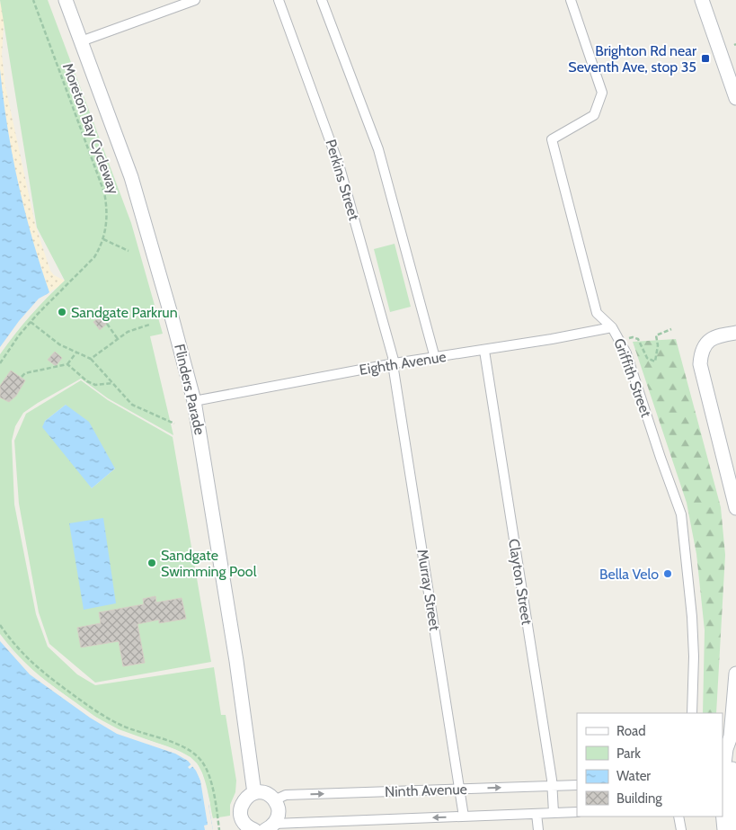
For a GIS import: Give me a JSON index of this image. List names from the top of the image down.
{
  "streets": {
    "street": [
      "Perkins Street",
      "Eighth Avenue",
      "Griffith Street",
      "Flinders Parade",
      "Clayton Street",
      "Murray Street",
      "Ninth Avenue"
    ],
    "path": ["Moreton Bay Cycleway"]
  },
  "crossings": [
    ["Perkins Street", "Eighth Avenue"],
    ["Perkins Street", "Murray Street"],
    ["Eighth Avenue", "Griffith Street"],
    ["Eighth Avenue", "Flinders Parade"],
    ["Eighth Avenue", "Clayton Street"],
    ["Eighth Avenue", "Murray Street"],
    ["Clayton Street", "Ninth Avenue"],
    ["Murray Street", "Ninth Avenue"]
  ],
  "places": {
    "transit": ["Brighton Rd near Seventh Ave, stop 35"],
    "other": ["Sandgate Parkrun", "Sandgate Swimming Pool", "Bella Velo"]
  },
  "legend": [
    "Road",
    "Park",
    "Water",
    "Building"
  ]
}
